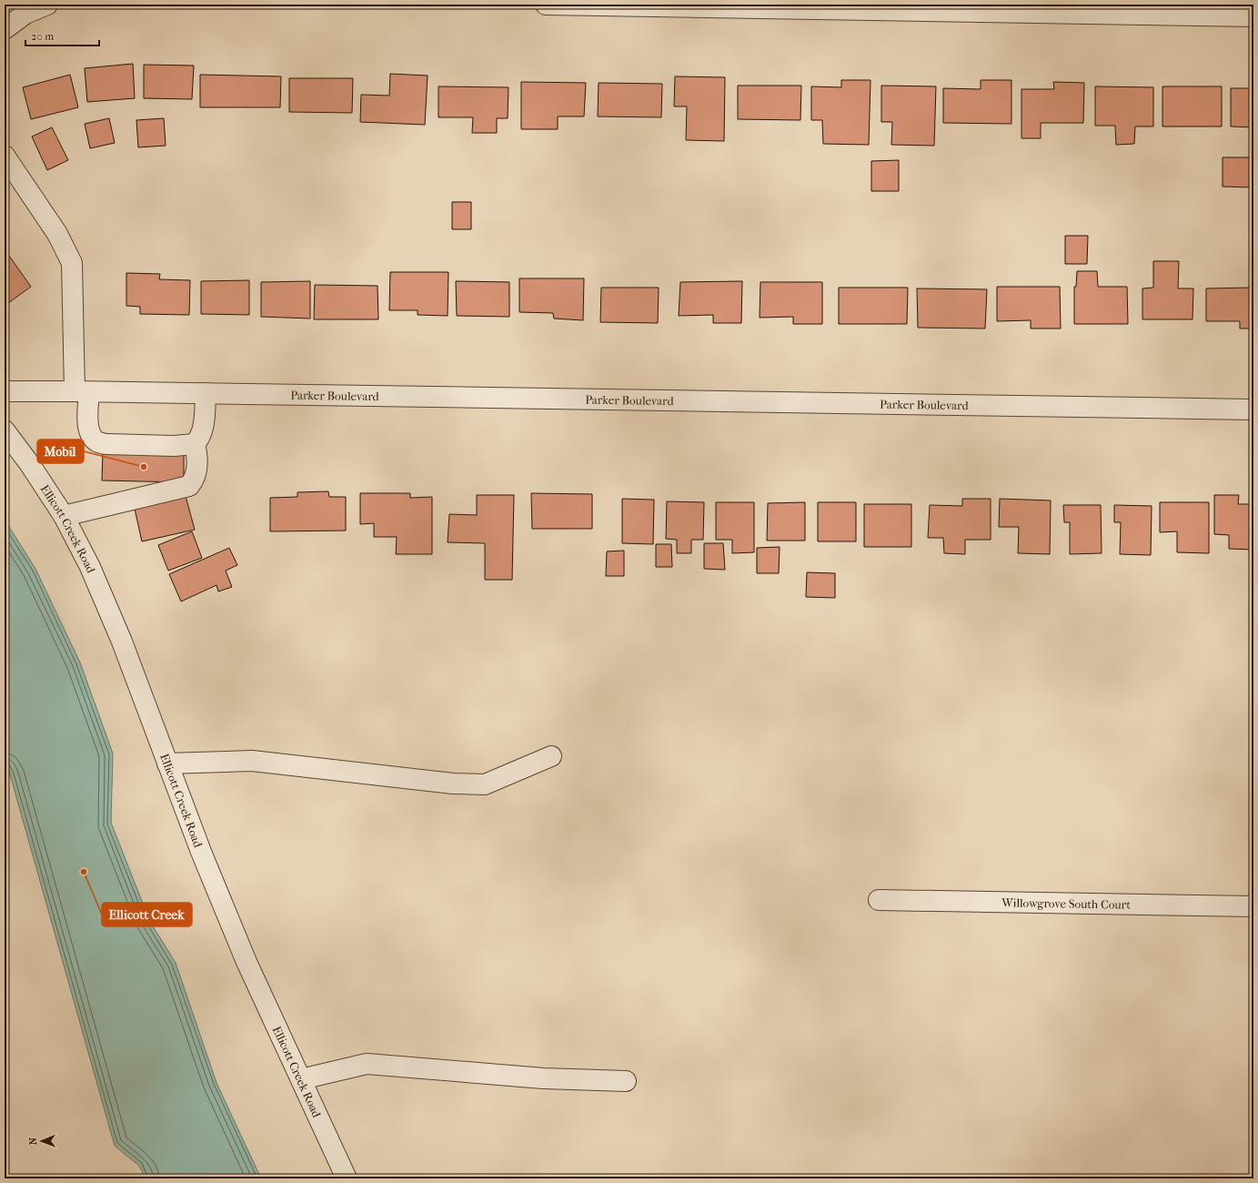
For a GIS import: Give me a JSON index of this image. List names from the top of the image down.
{
  "streets": {
    "street": ["Parker Boulevard", "Ellicott Creek Road", "Willowgrove South Court"]
  },
  "places": ["Mobil", "Ellicott Creek"],
  "scale_bar": "20 m",
  "north": "left"
}
